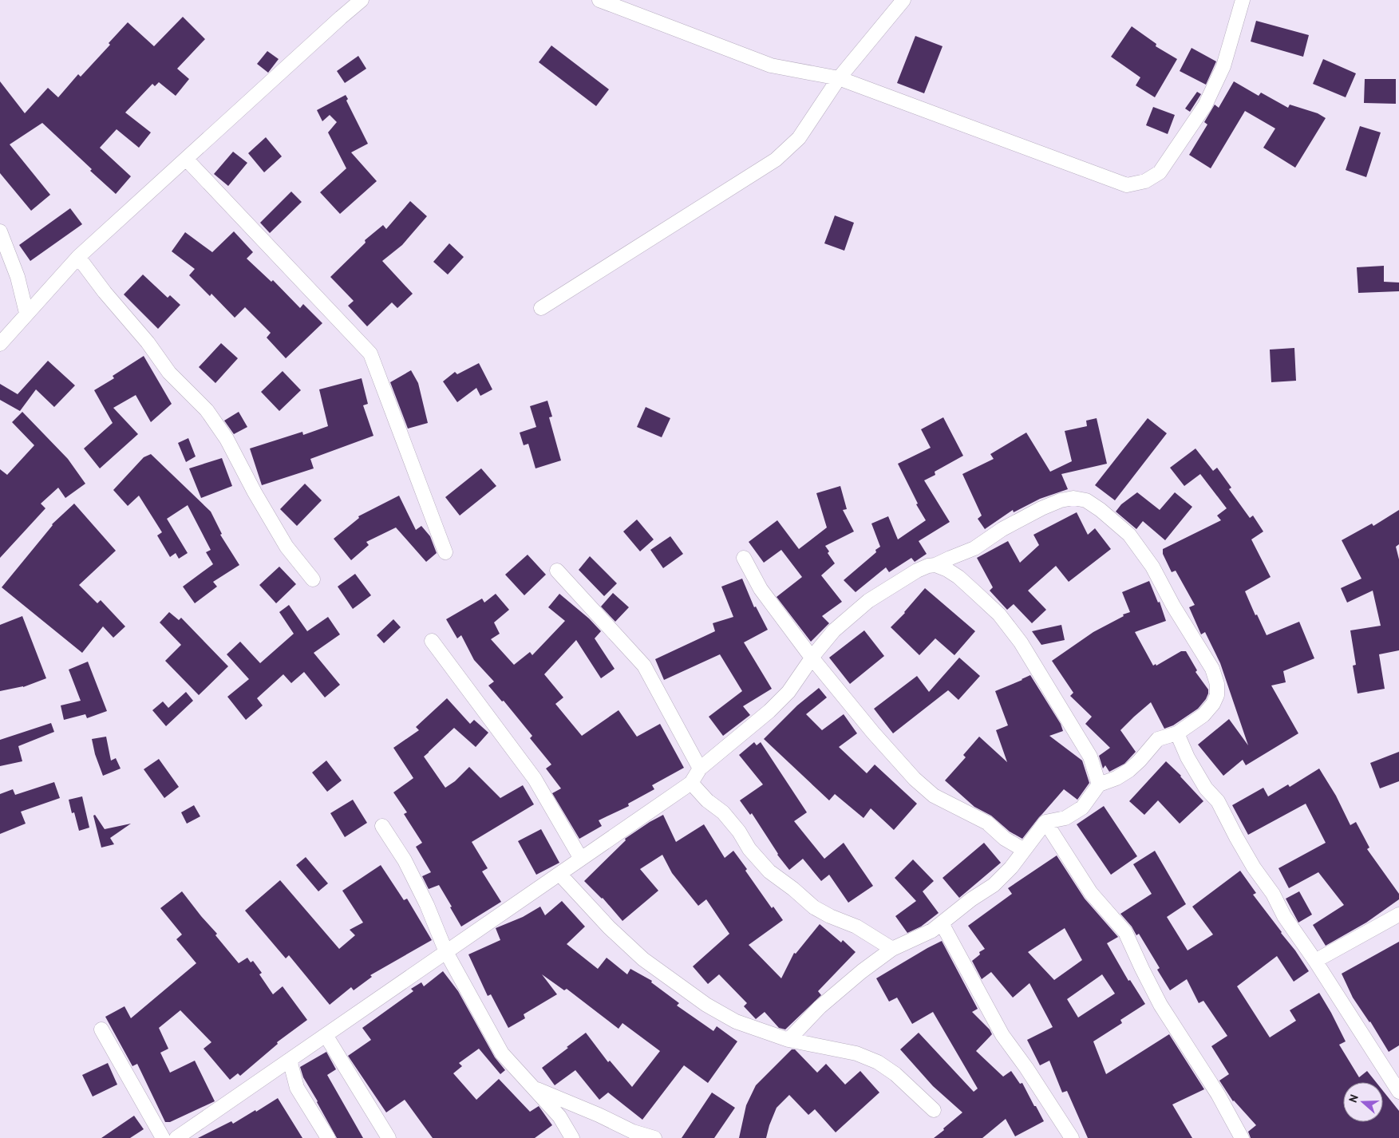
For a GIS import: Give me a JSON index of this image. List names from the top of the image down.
{
  "north": "left"
}
